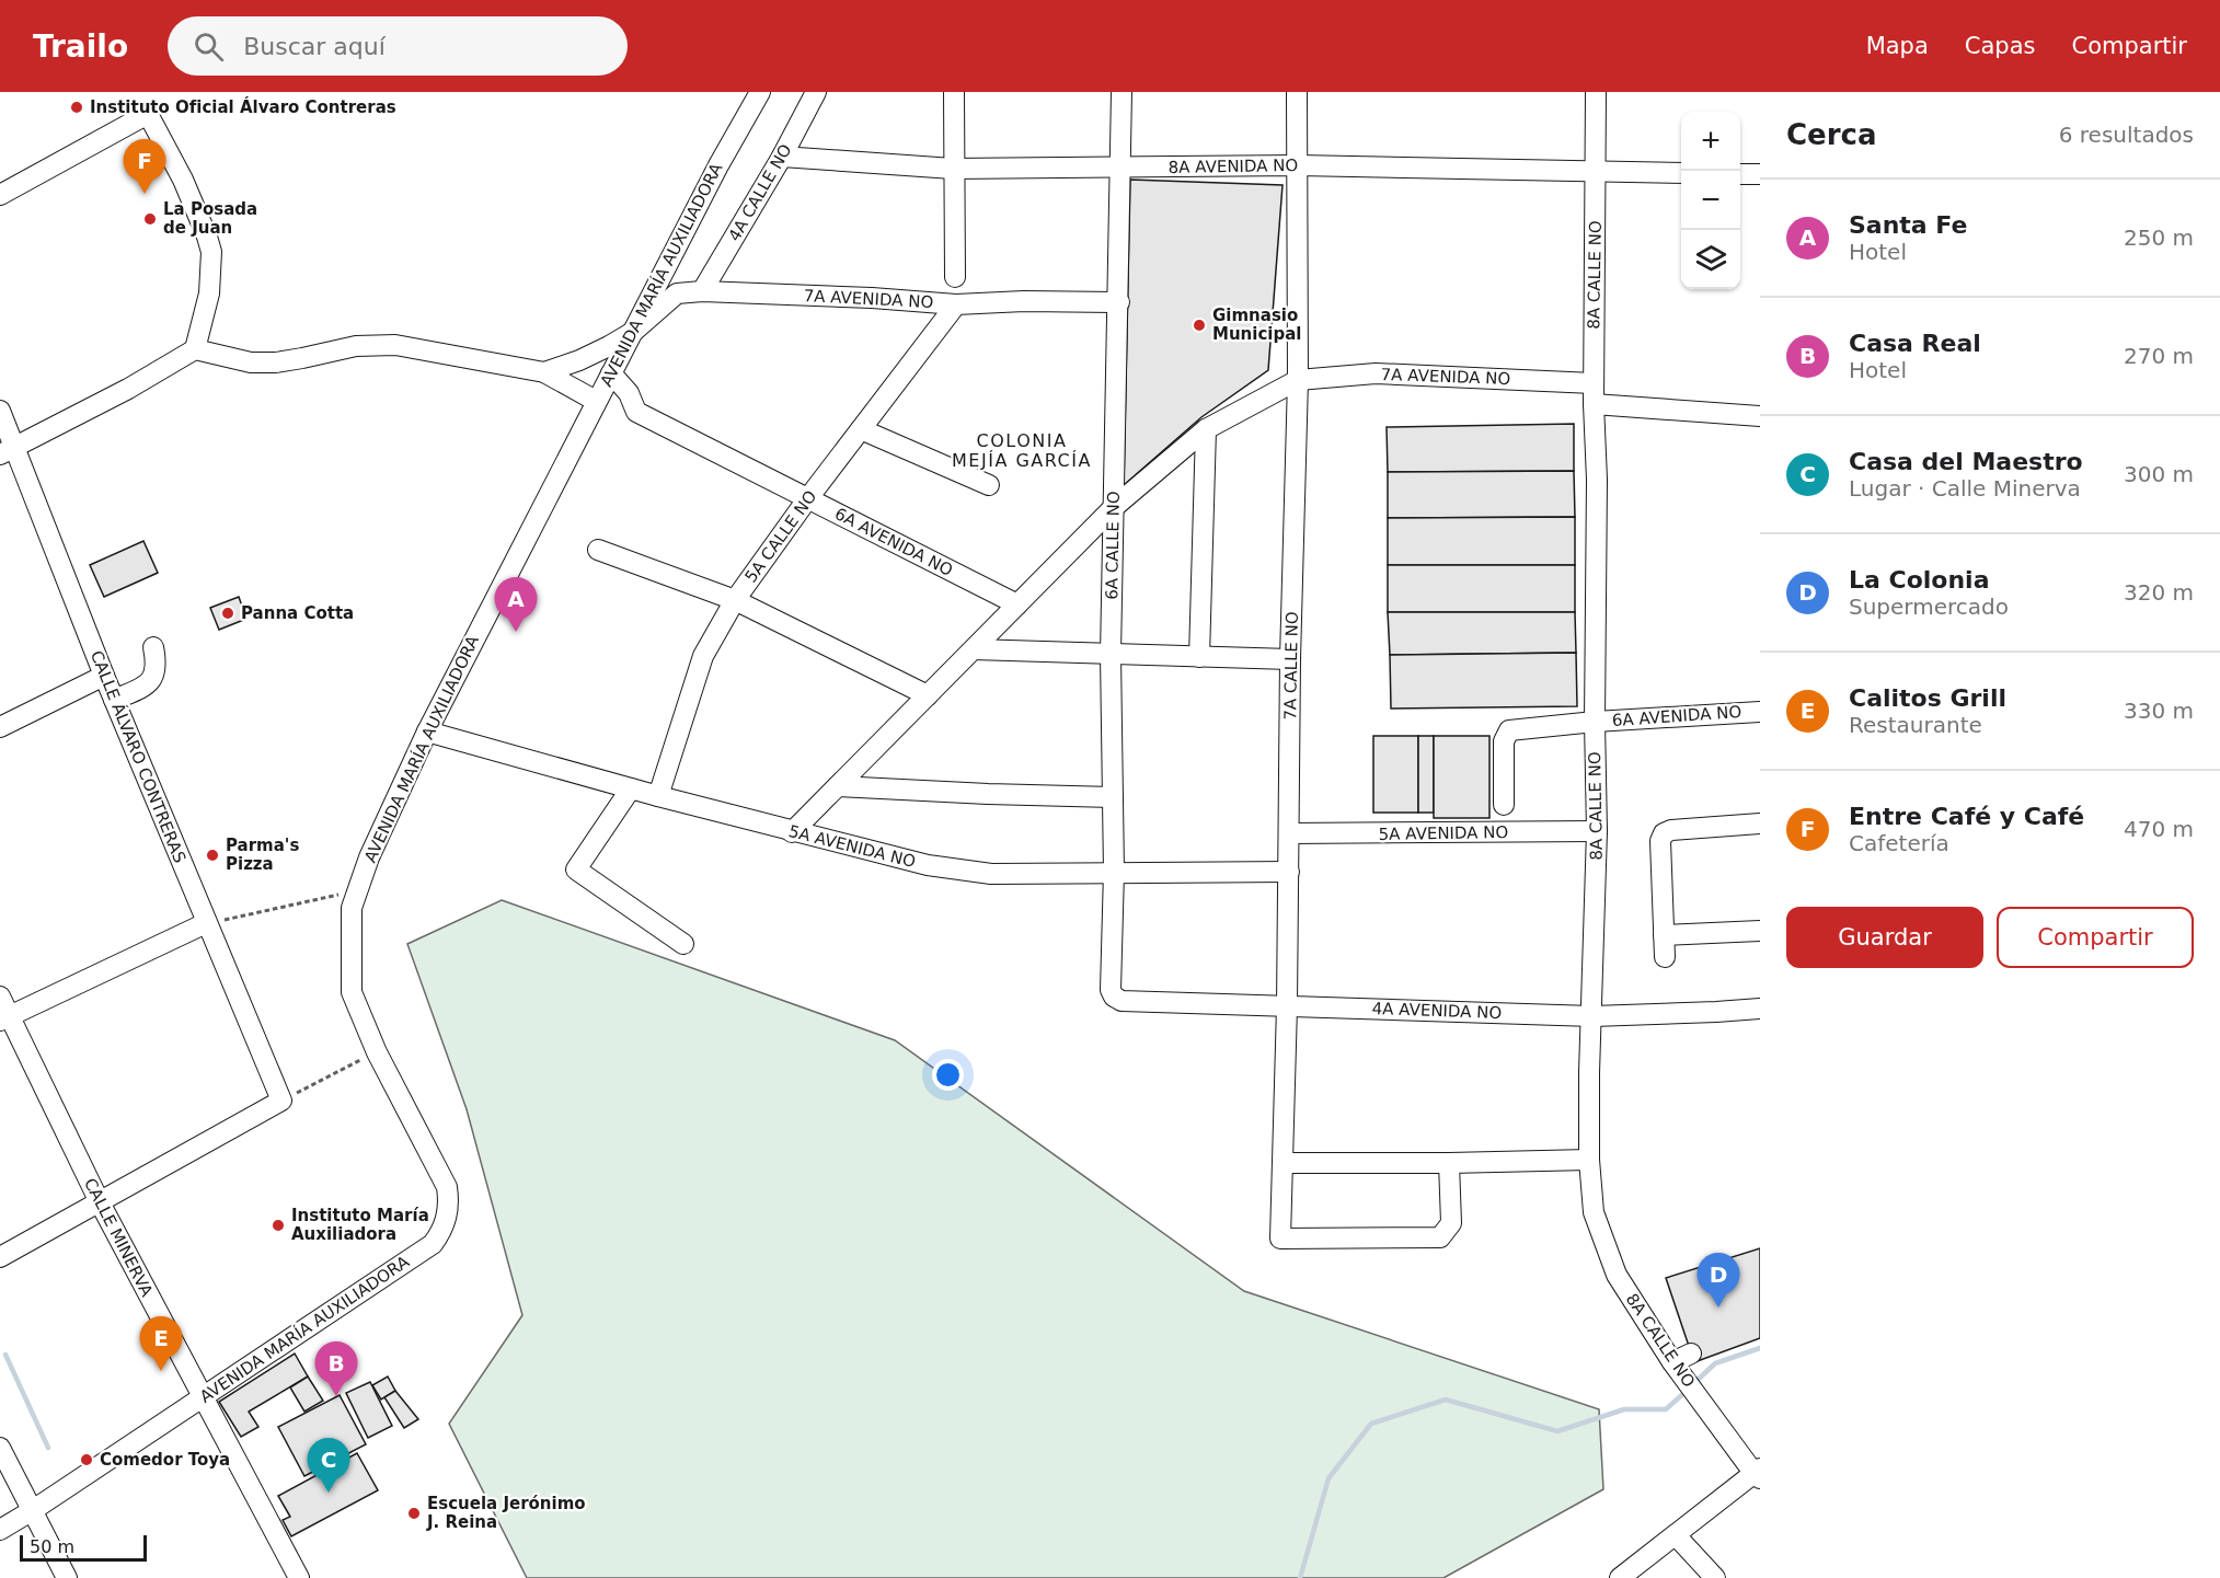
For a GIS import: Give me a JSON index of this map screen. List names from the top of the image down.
{
  "streets": {
    "street": [
      "8A AVENIDA NO",
      "4A CALLE NO",
      "AVENIDA MARÍA AUXILIADORA",
      "8A CALLE NO",
      "7A AVENIDA NO",
      "5A CALLE NO",
      "6A AVENIDA NO",
      "6A CALLE NO",
      "7A CALLE NO",
      "CALLE ÁLVARO CONTRERAS",
      "5A AVENIDA NO",
      "4A AVENIDA NO",
      "CALLE MINERVA"
    ]
  },
  "crossings": [
    ["8A AVENIDA NO", "4A CALLE NO"],
    ["8A AVENIDA NO", "8A CALLE NO"],
    ["8A AVENIDA NO", "6A CALLE NO"],
    ["8A AVENIDA NO", "7A CALLE NO"],
    ["4A CALLE NO", "7A AVENIDA NO"],
    ["AVENIDA MARÍA AUXILIADORA", "7A AVENIDA NO"],
    ["AVENIDA MARÍA AUXILIADORA", "6A AVENIDA NO"],
    ["AVENIDA MARÍA AUXILIADORA", "5A AVENIDA NO"],
    ["AVENIDA MARÍA AUXILIADORA", "CALLE MINERVA"],
    ["8A CALLE NO", "7A AVENIDA NO"],
    ["8A CALLE NO", "6A AVENIDA NO"],
    ["8A CALLE NO", "5A AVENIDA NO"],
    ["8A CALLE NO", "4A AVENIDA NO"],
    ["7A AVENIDA NO", "5A CALLE NO"],
    ["7A AVENIDA NO", "6A CALLE NO"],
    ["7A AVENIDA NO", "7A CALLE NO"],
    ["5A CALLE NO", "6A AVENIDA NO"],
    ["5A CALLE NO", "5A AVENIDA NO"],
    ["6A CALLE NO", "5A AVENIDA NO"],
    ["6A CALLE NO", "4A AVENIDA NO"],
    ["7A CALLE NO", "5A AVENIDA NO"],
    ["7A CALLE NO", "4A AVENIDA NO"]
  ],
  "districts": ["COLONIA MEJÍA GARCÍA"],
  "places": [
    "Instituto Oficial Álvaro Contreras",
    "La Posada de Juan",
    "Gimnasio Municipal",
    "Panna Cotta",
    "Parma's Pizza",
    "Instituto María Auxiliadora",
    "Comedor Toya",
    "Escuela Jerónimo J. Reina"
  ],
  "scale_bar": "50 m",
  "page": {
    "header": "Trailo",
    "search": "Buscar aquí",
    "nav": ["Mapa", "Capas", "Compartir"],
    "heading": ["Cerca", "6 resultados"],
    "map_buttons": ["+", "−"],
    "pins": [
      "F",
      "A",
      "D",
      "E",
      "B",
      "C"
    ],
    "list": [
      {
        "mark": "A",
        "name": "Santa Fe",
        "note": "Hotel",
        "value": "250 m"
      },
      {
        "mark": "B",
        "name": "Casa Real",
        "note": "Hotel",
        "value": "270 m"
      },
      {
        "mark": "C",
        "name": "Casa del Maestro",
        "note": "Lugar · Calle Minerva",
        "value": "300 m"
      },
      {
        "mark": "D",
        "name": "La Colonia",
        "note": "Supermercado",
        "value": "320 m"
      },
      {
        "mark": "E",
        "name": "Calitos Grill",
        "note": "Restaurante",
        "value": "330 m"
      },
      {
        "mark": "F",
        "name": "Entre Café y Café",
        "note": "Cafetería",
        "value": "470 m"
      }
    ],
    "buttons": ["Guardar", "Compartir"],
    "scale": "50 m"
  }
}
